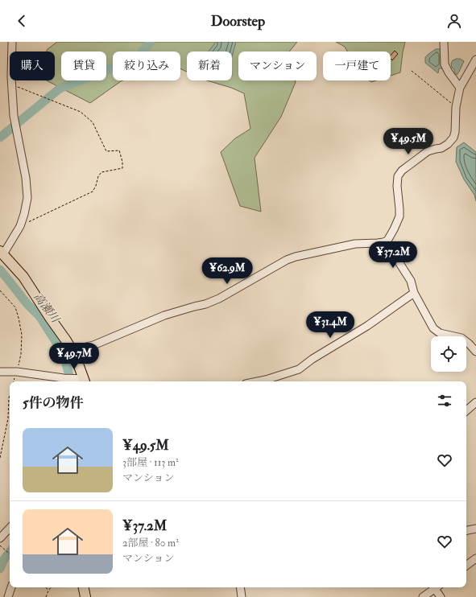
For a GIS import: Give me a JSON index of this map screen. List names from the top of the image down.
{
  "water": ["高瀬川"],
  "page": {
    "header": "Doorstep",
    "chip": [
      "購入",
      "賃貸",
      "絞り込み",
      "新着",
      "マンション",
      "一戸建て"
    ],
    "price": [
      "¥49.5M",
      "¥37.2M",
      "¥62.9M",
      "¥31.4M",
      "¥49.7M"
    ],
    "heading": "5件の物件",
    "list": [
      {
        "name": "¥49.5M",
        "note": "3部屋 · 113 m² · マンション"
      },
      {
        "name": "¥37.2M",
        "note": "2部屋 · 80 m² · マンション"
      }
    ]
  }
}
